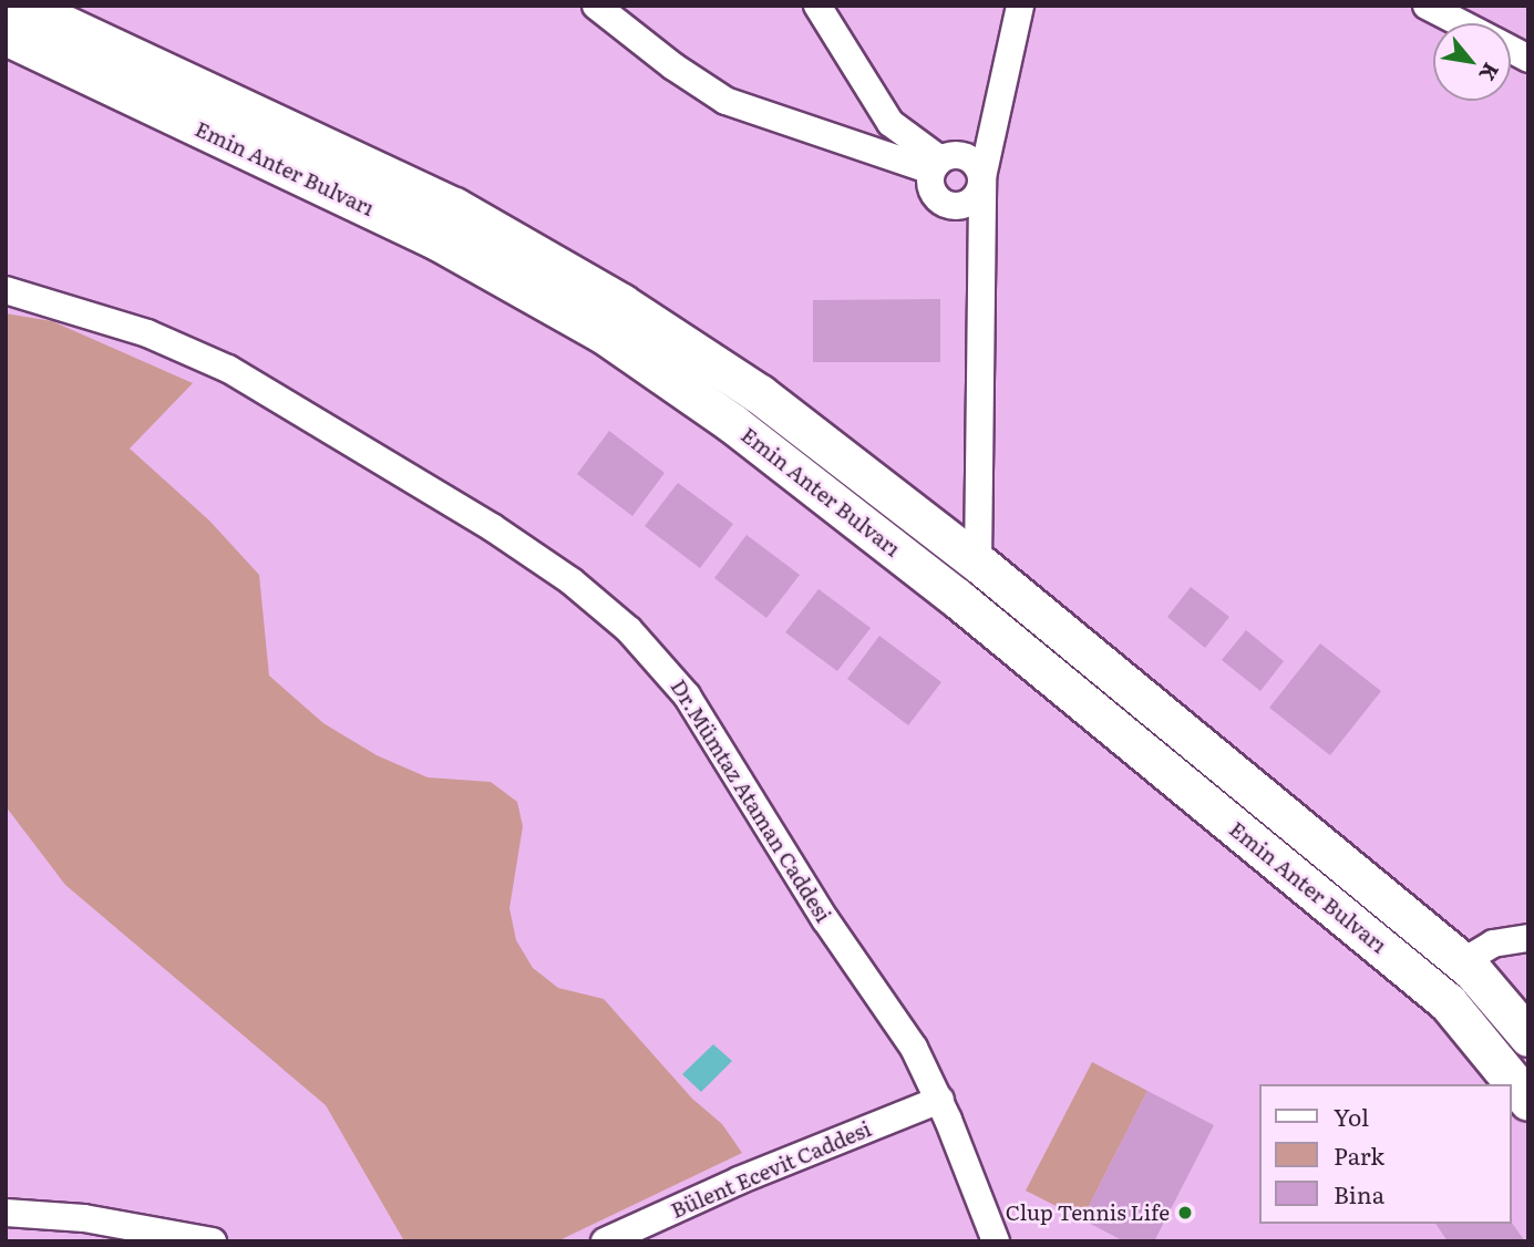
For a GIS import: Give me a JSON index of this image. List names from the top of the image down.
{
  "streets": {
    "highway": ["Emin Anter Bulvarı"],
    "street": ["Dr.Mümtaz Ataman Caddesi", "Bülent Ecevit Caddesi"]
  },
  "crossings": [
    ["Dr.Mümtaz Ataman Caddesi", "Bülent Ecevit Caddesi"]
  ],
  "places": ["Clup Tennis Life"],
  "legend": ["Yol", "Park", "Bina"],
  "north": "bottom right"
}
